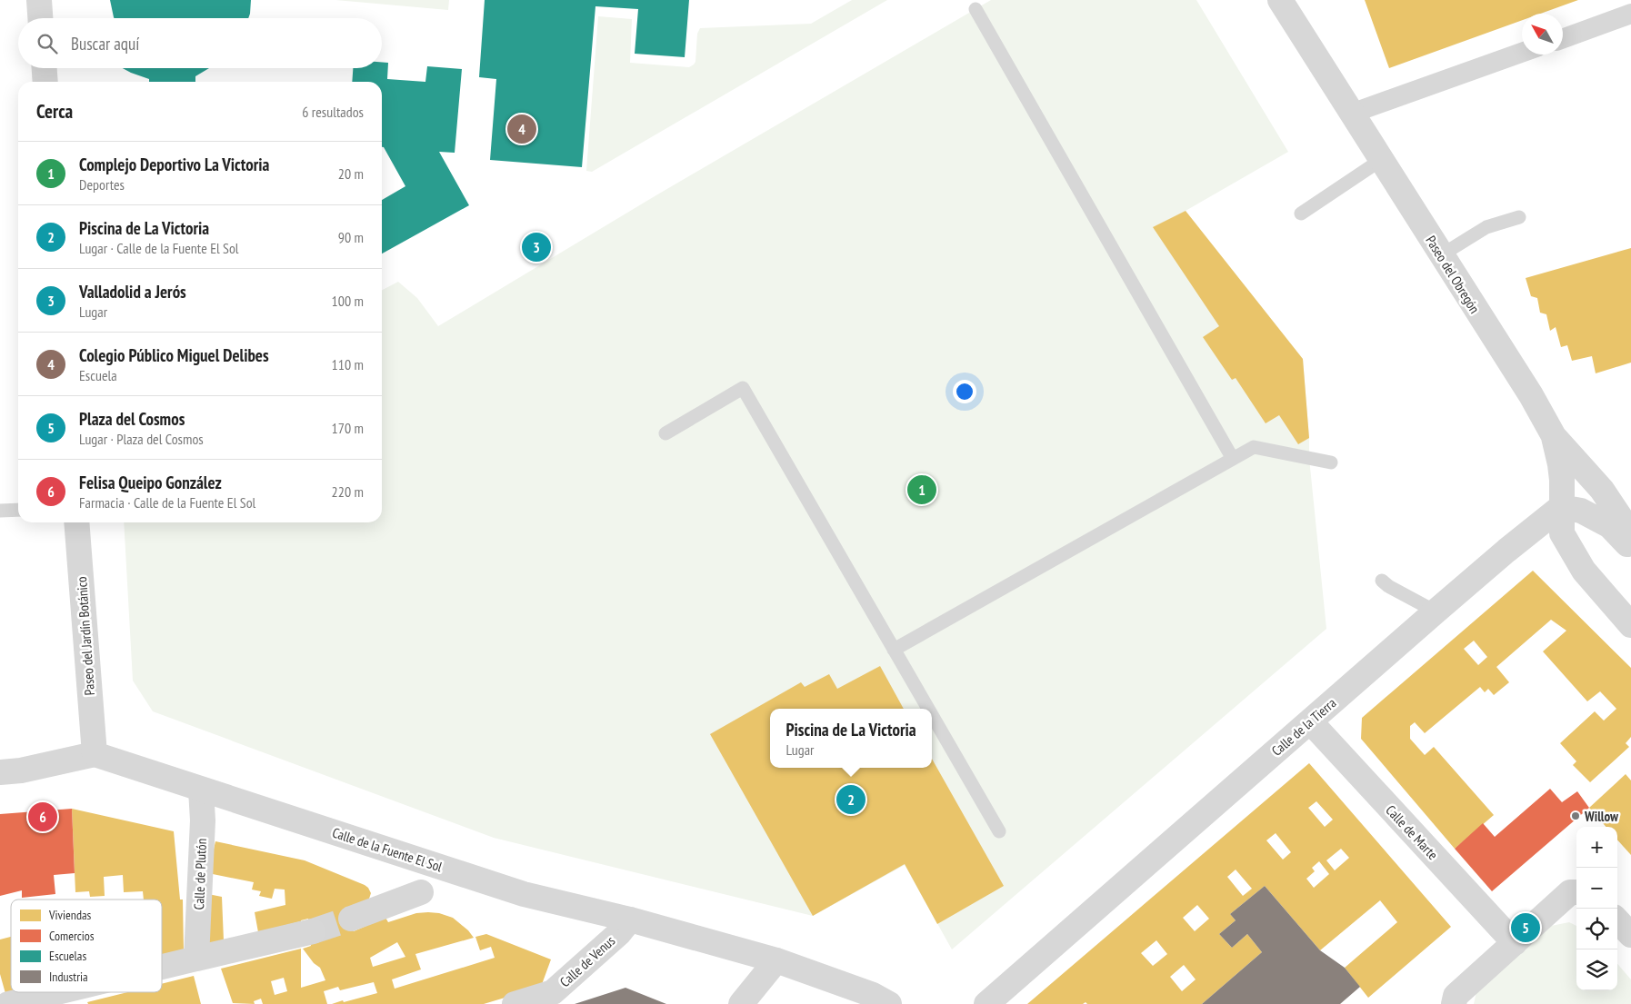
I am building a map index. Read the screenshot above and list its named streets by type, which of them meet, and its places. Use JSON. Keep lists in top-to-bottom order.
{
  "streets": {
    "street": [
      "Paseo del Obregón",
      "Paseo del Jardín Botánico",
      "Calle de la Tierra",
      "Calle de Marte",
      "Calle de la Fuente El Sol",
      "Calle de Plutón",
      "Calle de Venus"
    ]
  },
  "crossings": [
    ["Paseo del Jardín Botánico", "Calle de la Fuente El Sol"],
    ["Calle de la Tierra", "Calle de Marte"],
    ["Calle de la Fuente El Sol", "Calle de Plutón"],
    ["Calle de la Fuente El Sol", "Calle de Venus"]
  ],
  "places": ["Willow"],
  "legend": [
    "Viviendas",
    "Comercios",
    "Escuelas",
    "Industria"
  ],
  "north": "top left",
  "page": {
    "search": "Buscar aquí",
    "heading": ["Cerca", "6 resultados"],
    "pins": [
      "4",
      "3",
      "1",
      "2",
      "6",
      "5"
    ],
    "list": [
      {
        "mark": "1",
        "name": "Complejo Deportivo La Victoria",
        "note": "Deportes",
        "value": "20 m"
      },
      {
        "mark": "2",
        "name": "Piscina de La Victoria",
        "note": "Lugar · Calle de la Fuente El Sol",
        "value": "90 m"
      },
      {
        "mark": "3",
        "name": "Valladolid a Jerós",
        "note": "Lugar",
        "value": "100 m"
      },
      {
        "mark": "4",
        "name": "Colegio Público Miguel Delibes",
        "note": "Escuela",
        "value": "110 m"
      },
      {
        "mark": "5",
        "name": "Plaza del Cosmos",
        "note": "Lugar · Plaza del Cosmos",
        "value": "170 m"
      },
      {
        "mark": "6",
        "name": "Felisa Queipo González",
        "note": "Farmacia · Calle de la Fuente El Sol",
        "value": "220 m"
      }
    ],
    "popup": ["Piscina de La Victoria", "Lugar"],
    "map_buttons": ["+", "−"]
  }
}
